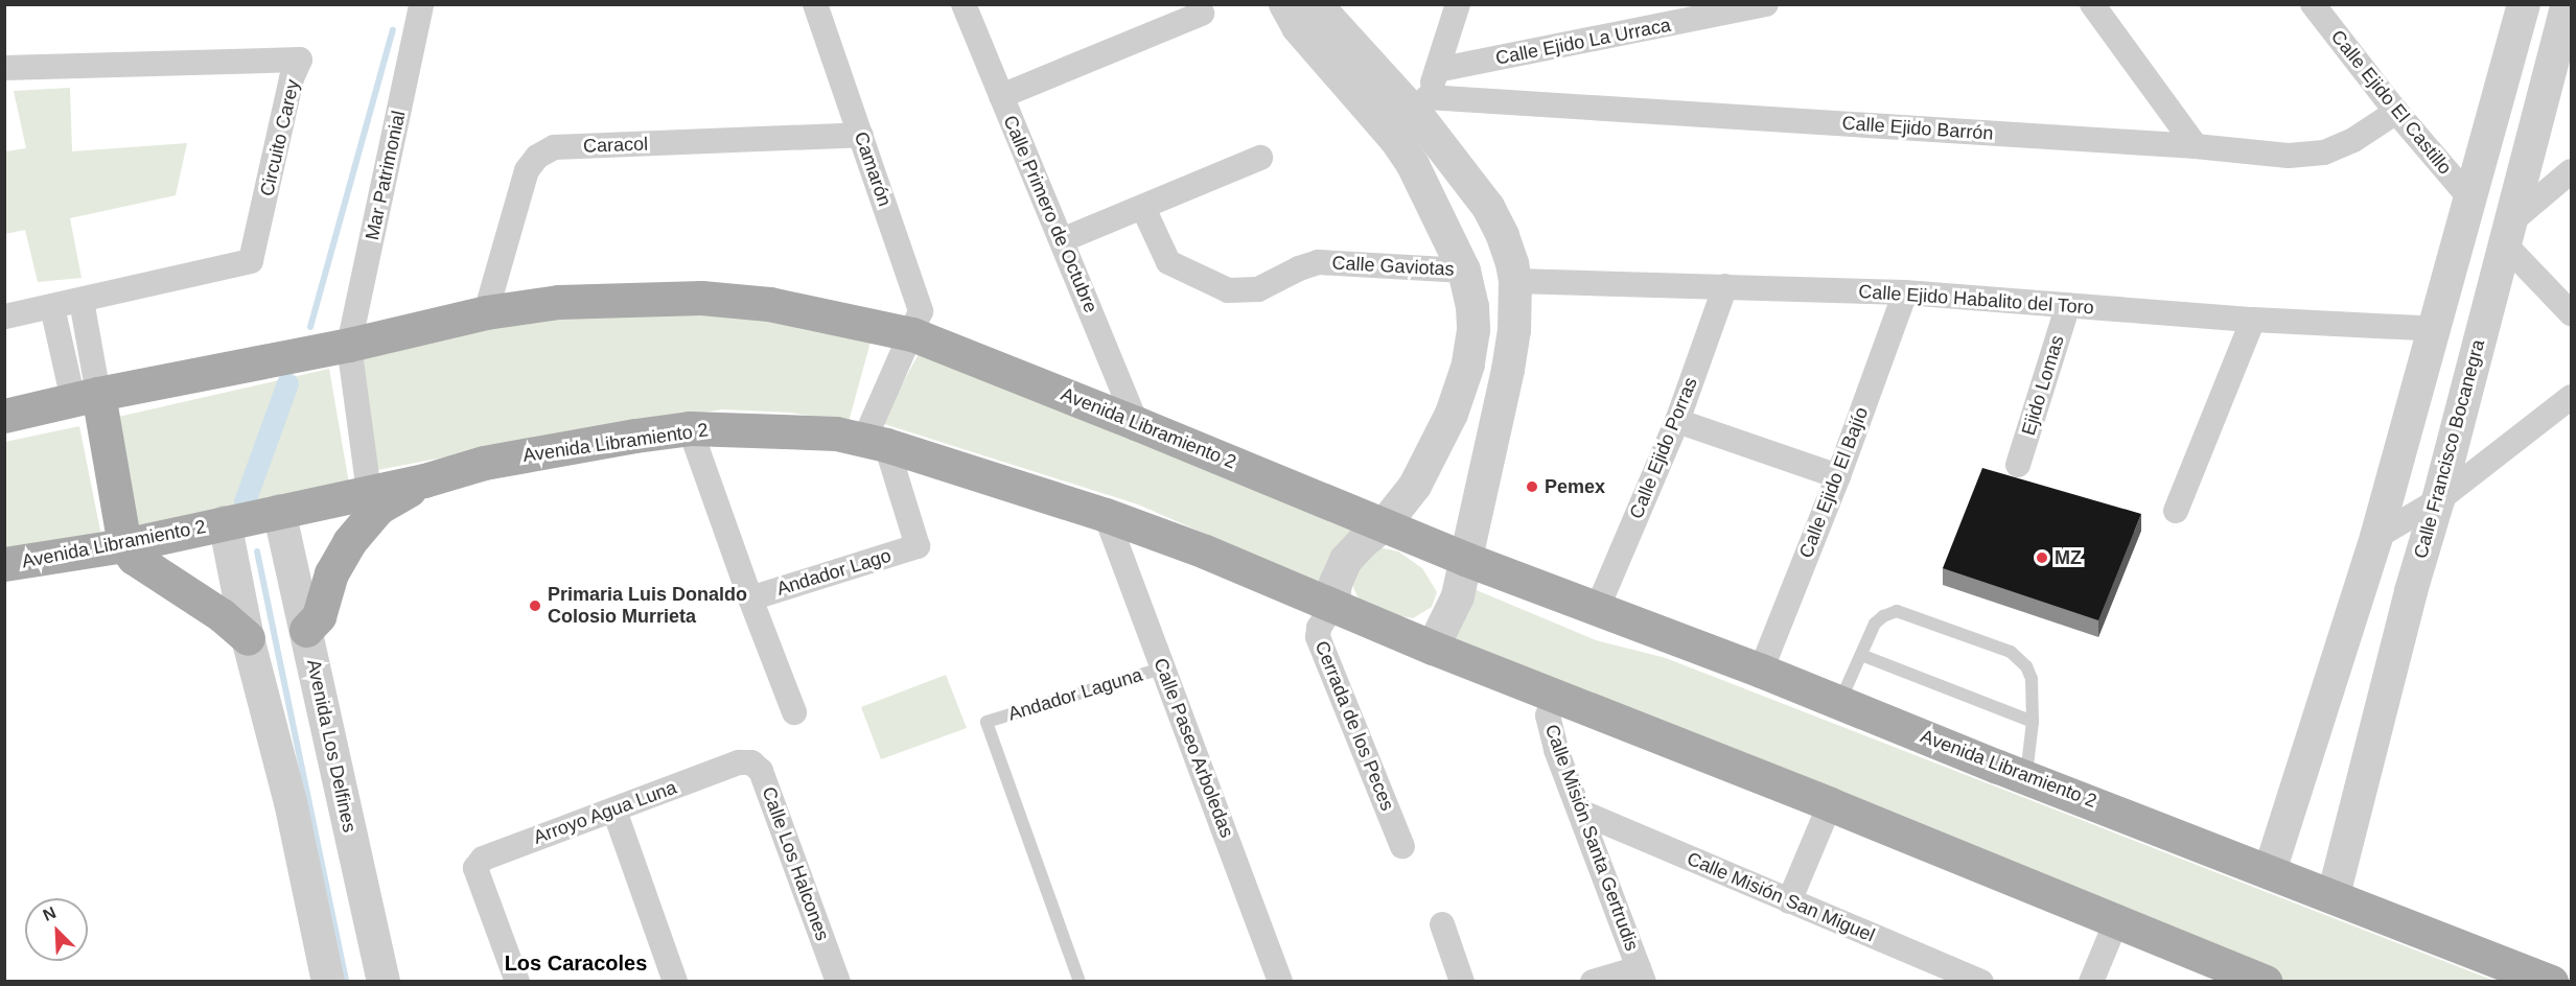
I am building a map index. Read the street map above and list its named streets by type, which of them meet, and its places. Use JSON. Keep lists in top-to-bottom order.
{
  "streets": {
    "main road": ["Avenida Libramiento 2"],
    "street": [
      "Calle Ejido La Urraca",
      "Calle Ejido El Castillo",
      "Calle Ejido Barrón",
      "Circuito Carey",
      "Caracol",
      "Camarón",
      "Mar Patrimonial",
      "Calle Primero de Octubre",
      "Calle Gaviotas",
      "Calle Ejido Habalito del Toro",
      "Ejido Lomas",
      "Calle Ejido Porras",
      "Calle Francisco Bocanegra",
      "Calle Ejido El Bajío",
      "Andador Lago",
      "Cerrada de los Peces",
      "Avenida Los Delfines",
      "Calle Paseo Arboledas",
      "Arroyo Agua Luna",
      "Calle Misión Santa Gertrudis",
      "Calle Los Halcones",
      "Calle Misión San Miguel"
    ],
    "lane": ["Andador Laguna"]
  },
  "crossings": [
    ["Calle Ejido El Castillo", "Calle Ejido Barrón"],
    ["Caracol", "Camarón"],
    ["Caracol", "Avenida Libramiento 2"],
    ["Camarón", "Avenida Libramiento 2"],
    ["Mar Patrimonial", "Avenida Libramiento 2"],
    ["Calle Primero de Octubre", "Avenida Libramiento 2"],
    ["Calle Ejido Habalito del Toro", "Ejido Lomas"],
    ["Calle Ejido Habalito del Toro", "Calle Ejido Porras"],
    ["Calle Ejido Habalito del Toro", "Calle Ejido El Bajío"],
    ["Avenida Libramiento 2", "Calle Ejido Porras"],
    ["Avenida Libramiento 2", "Calle Francisco Bocanegra"],
    ["Avenida Libramiento 2", "Calle Ejido El Bajío"],
    ["Avenida Libramiento 2", "Andador Lago"],
    ["Avenida Libramiento 2", "Cerrada de los Peces"],
    ["Avenida Libramiento 2", "Avenida Los Delfines"],
    ["Avenida Libramiento 2", "Calle Paseo Arboledas"],
    ["Avenida Libramiento 2", "Calle Misión Santa Gertrudis"],
    ["Andador Laguna", "Calle Paseo Arboledas"],
    ["Arroyo Agua Luna", "Calle Los Halcones"],
    ["Calle Misión Santa Gertrudis", "Calle Misión San Miguel"]
  ],
  "districts": ["Los Caracoles"],
  "places": ["Pemex", "MZ", "Primaria Luis Donaldo Colosio Murrieta"],
  "north": "top left"
}
